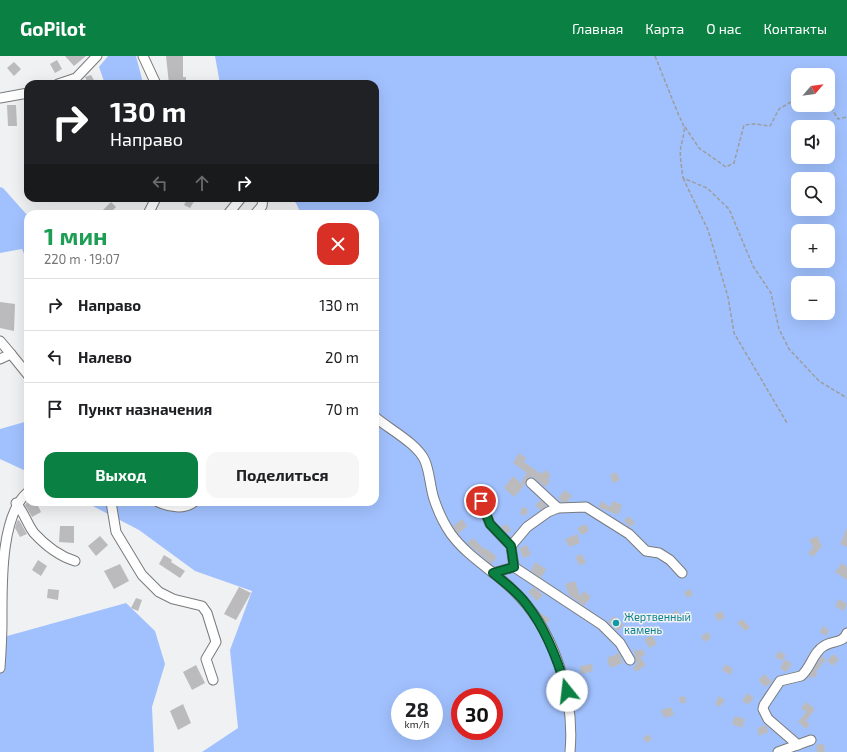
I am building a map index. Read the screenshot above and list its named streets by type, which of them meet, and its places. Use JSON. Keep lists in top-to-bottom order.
{
  "places": ["Жертвенный камень"],
  "north": "top right",
  "page": {
    "header": "GoPilot",
    "nav": [
      "Главная",
      "Карта",
      "О нас",
      "Контакты"
    ],
    "map_buttons": ["+", "−"],
    "turn": ["130 m", "Направо"],
    "heading": ["1 мин", "220 m · 19:07"],
    "list": [
      {
        "name": "Направо",
        "value": "130 m"
      },
      {
        "name": "Налево",
        "value": "20 m"
      },
      {
        "name": "Пункт назначения",
        "value": "70 m"
      }
    ],
    "buttons": ["Выход", "Поделиться"],
    "speed": "28 km/h",
    "limit": "30"
  }
}
